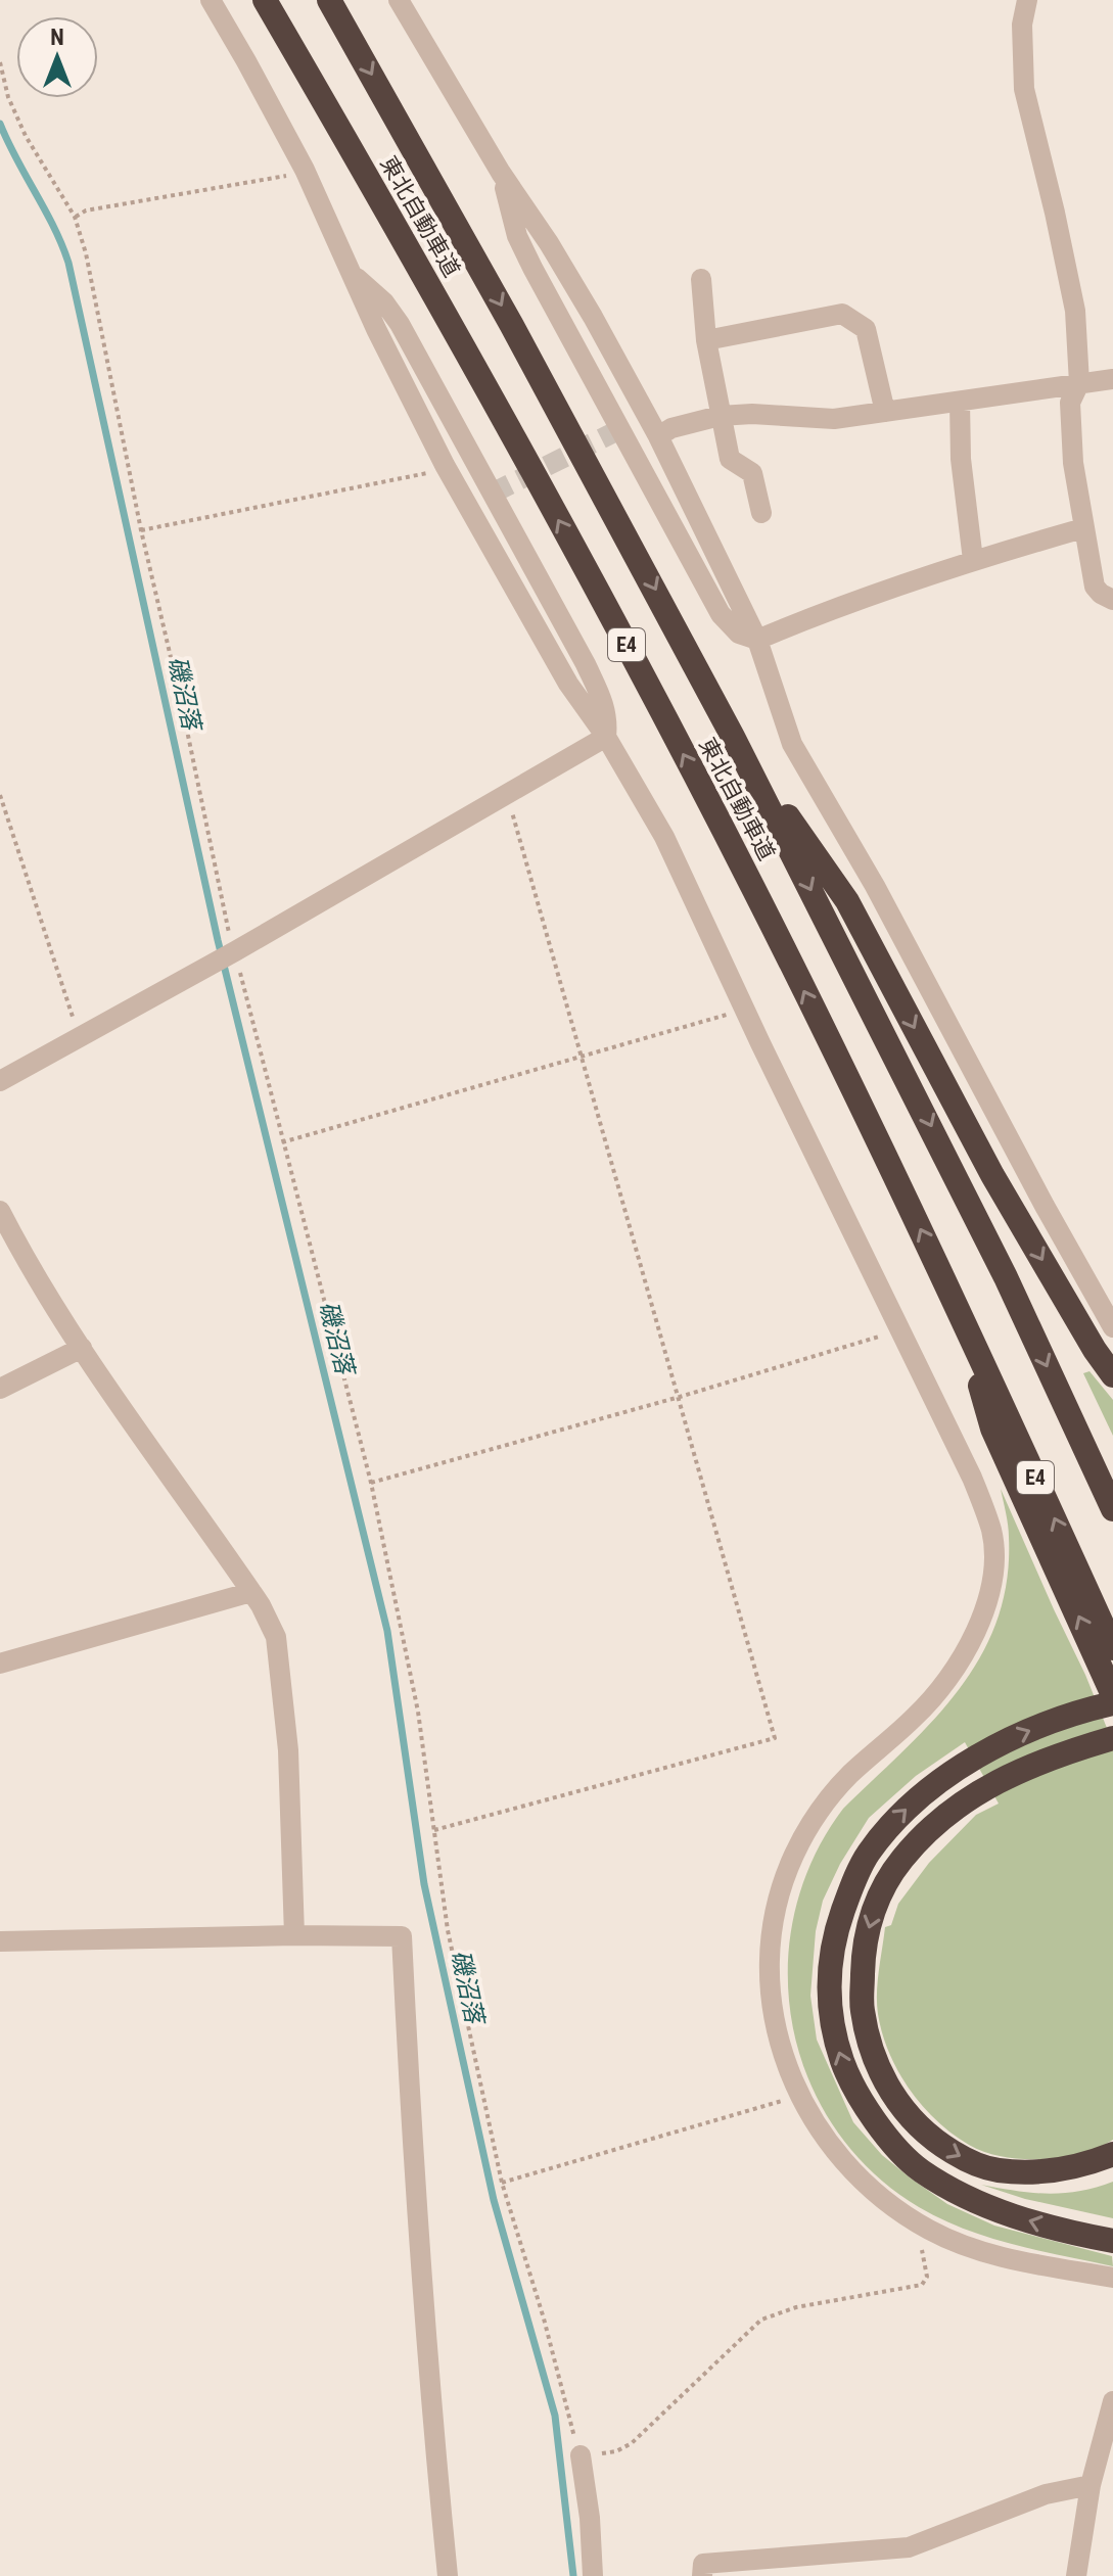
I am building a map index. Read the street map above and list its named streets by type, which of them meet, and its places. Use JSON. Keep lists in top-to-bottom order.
{
  "streets": {
    "highway": ["東北自動車道", "E4"]
  },
  "water": ["磯沼落"],
  "north": "top"
}
